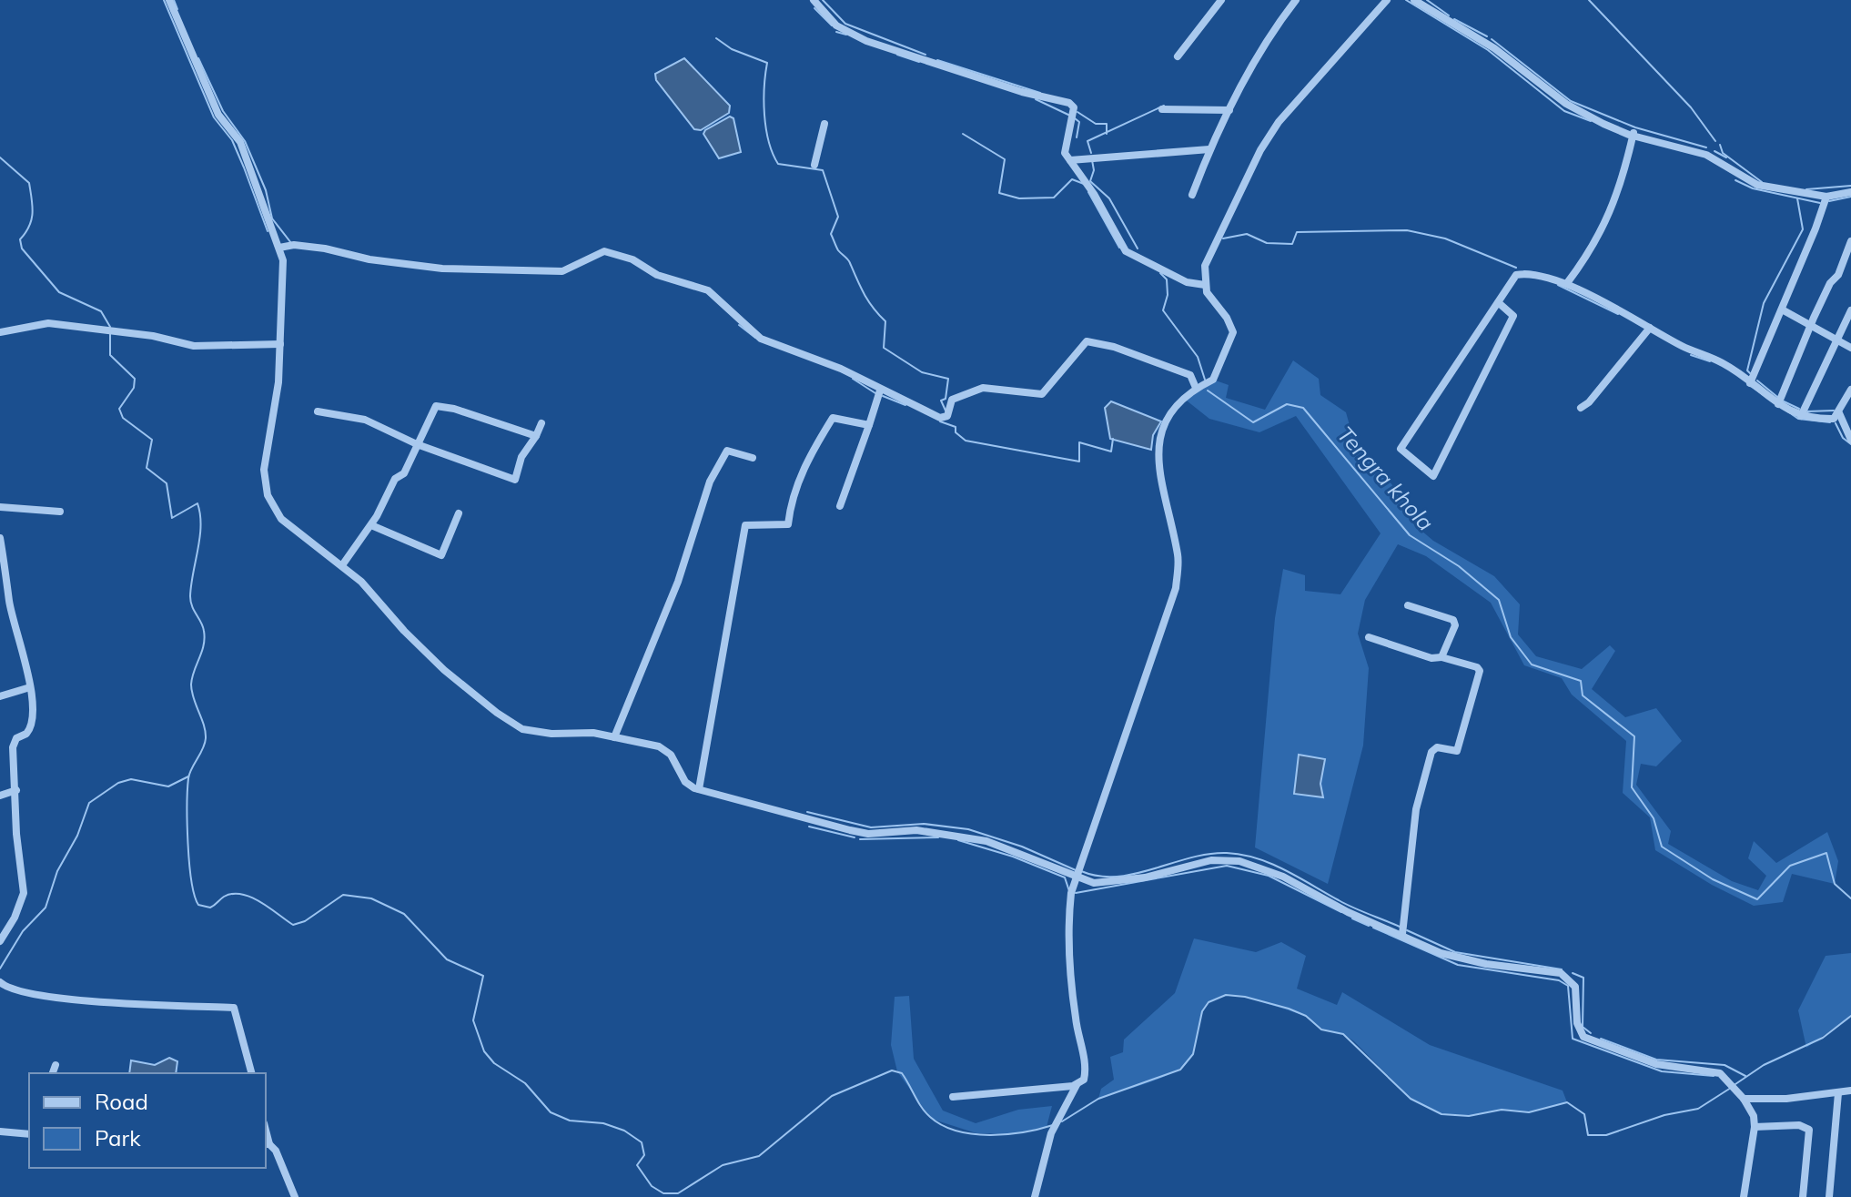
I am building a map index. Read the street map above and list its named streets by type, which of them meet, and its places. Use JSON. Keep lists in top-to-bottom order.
{
  "water": ["Tengra khola"],
  "legend": ["Road", "Park"]
}
